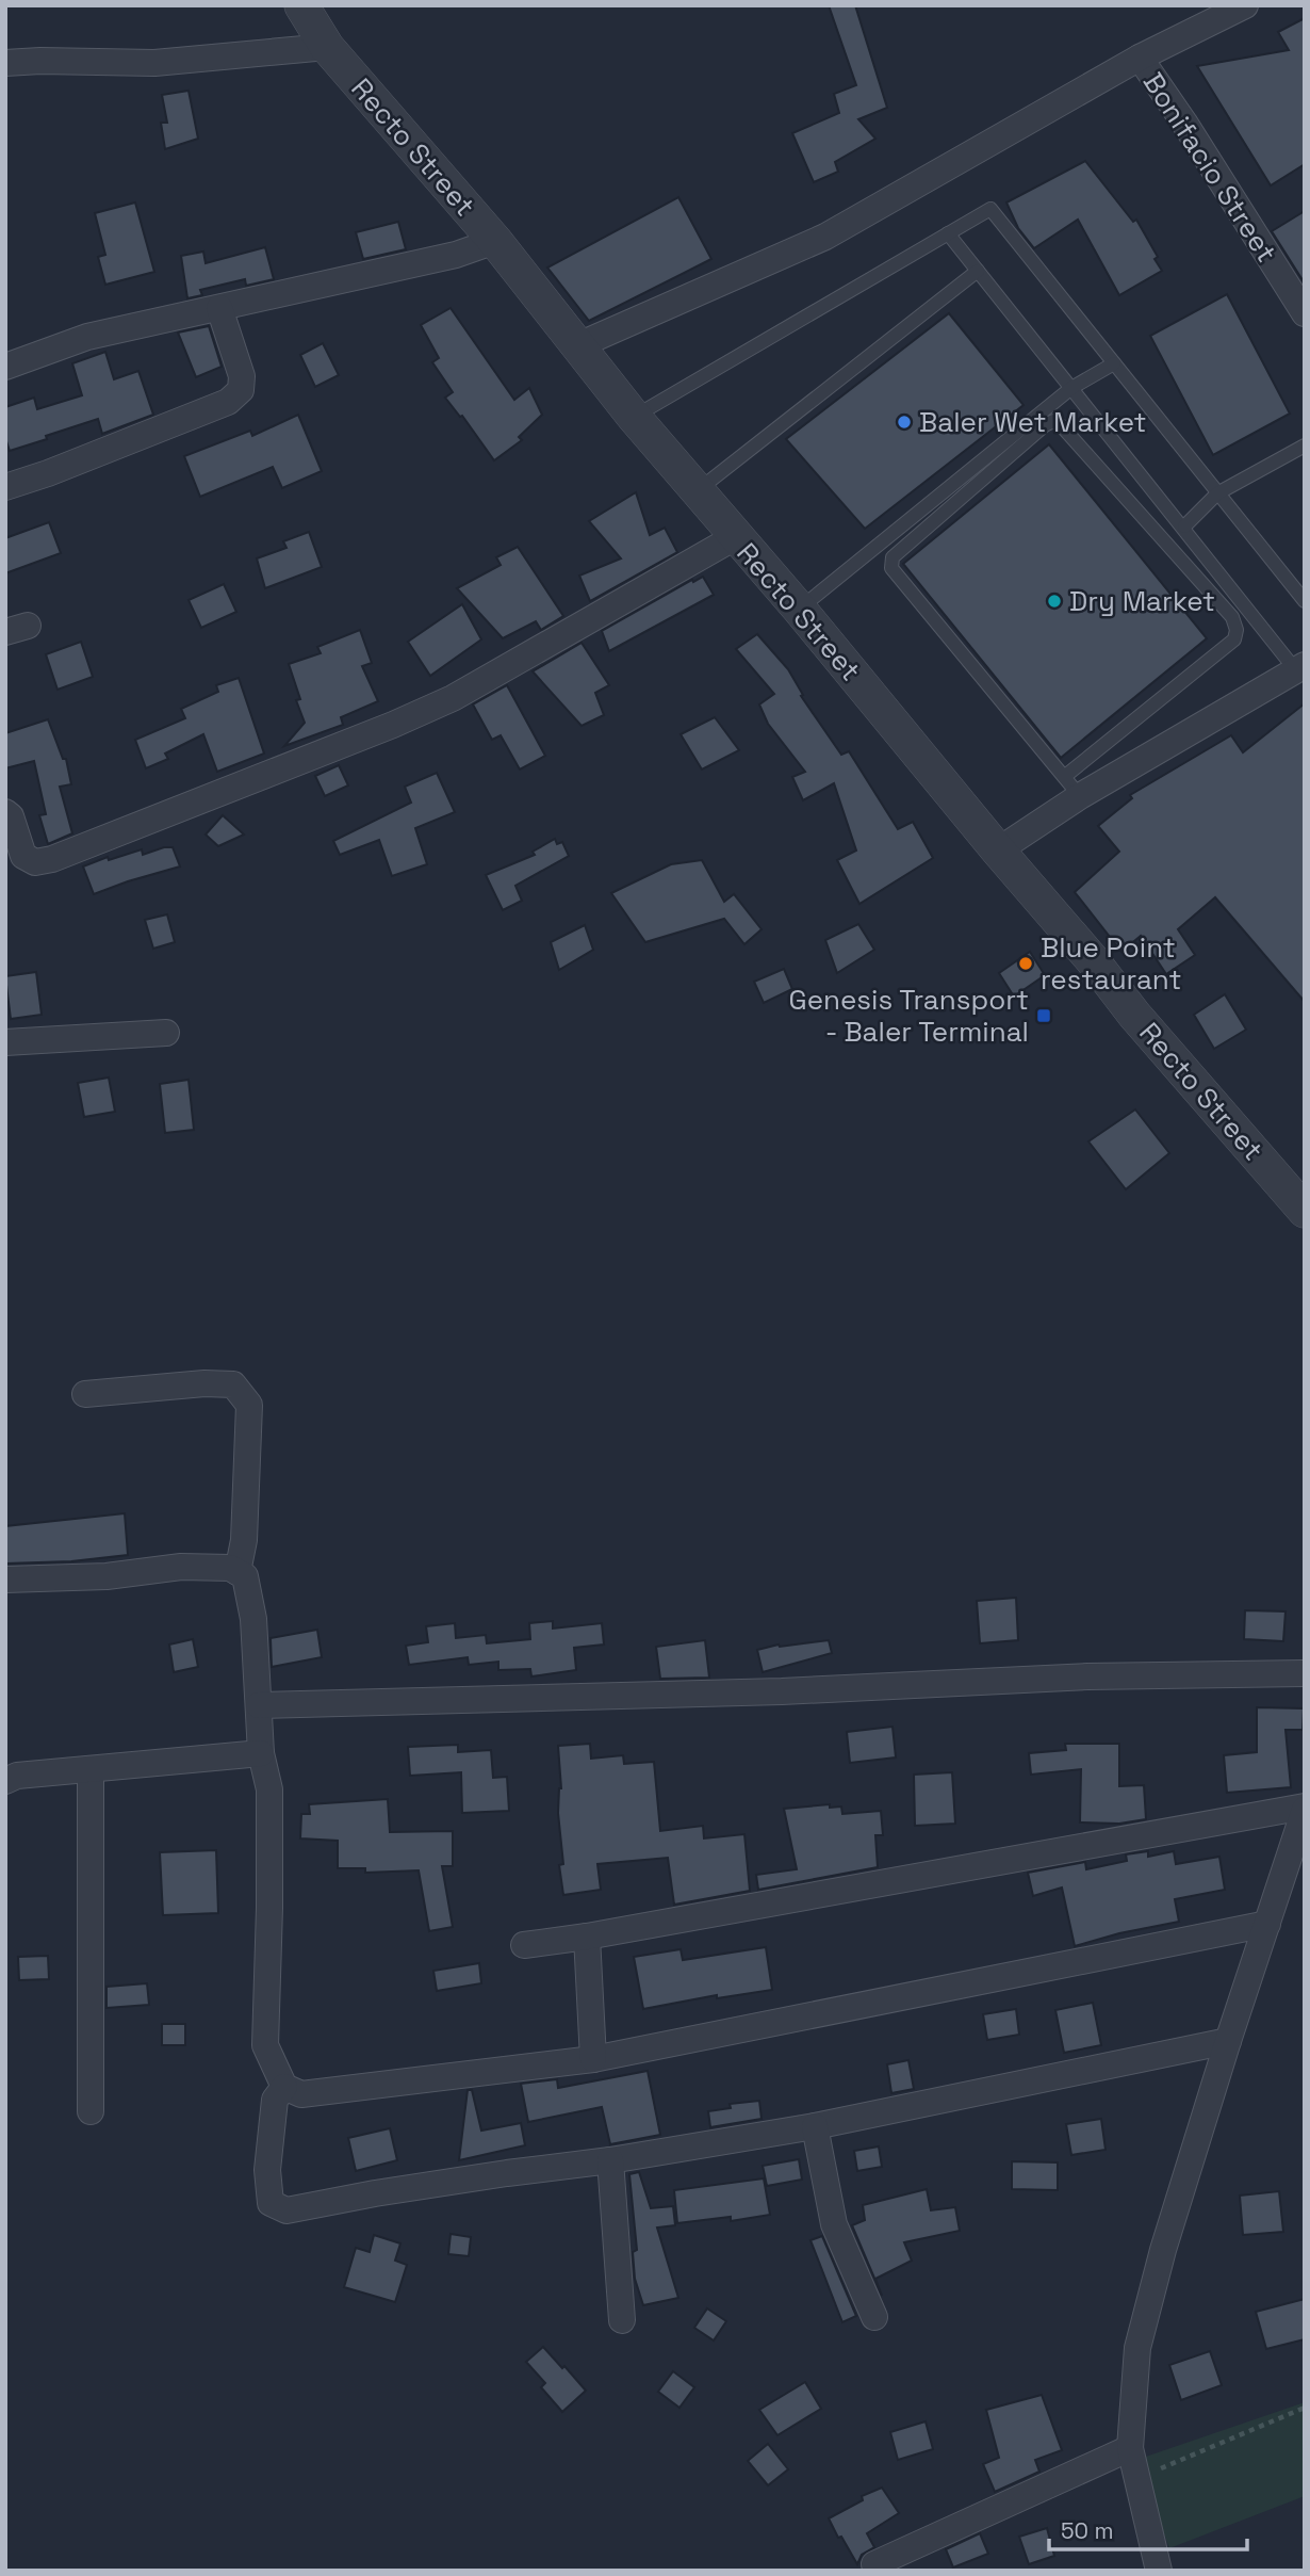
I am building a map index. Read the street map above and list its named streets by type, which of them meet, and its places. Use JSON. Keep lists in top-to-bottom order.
{
  "streets": {
    "street": ["Recto Street", "Bonifacio Street"]
  },
  "places": {
    "other": ["Baler Wet Market", "Dry Market", "Blue Point restaurant"],
    "transit": ["Genesis Transport - Baler Terminal"]
  },
  "scale_bar": "50 m"
}
